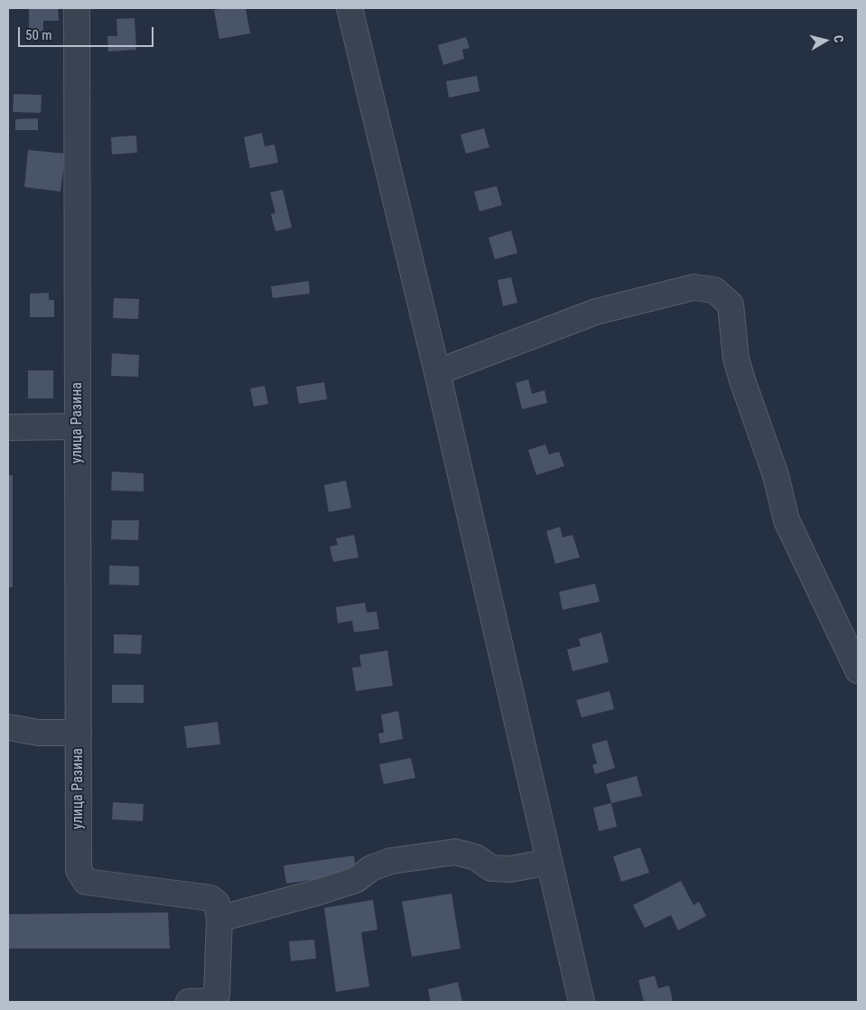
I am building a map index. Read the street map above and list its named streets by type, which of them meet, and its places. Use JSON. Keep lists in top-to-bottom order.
{
  "streets": {
    "street": ["улица Разина"]
  },
  "scale_bar": "50 m",
  "north": "right"
}
